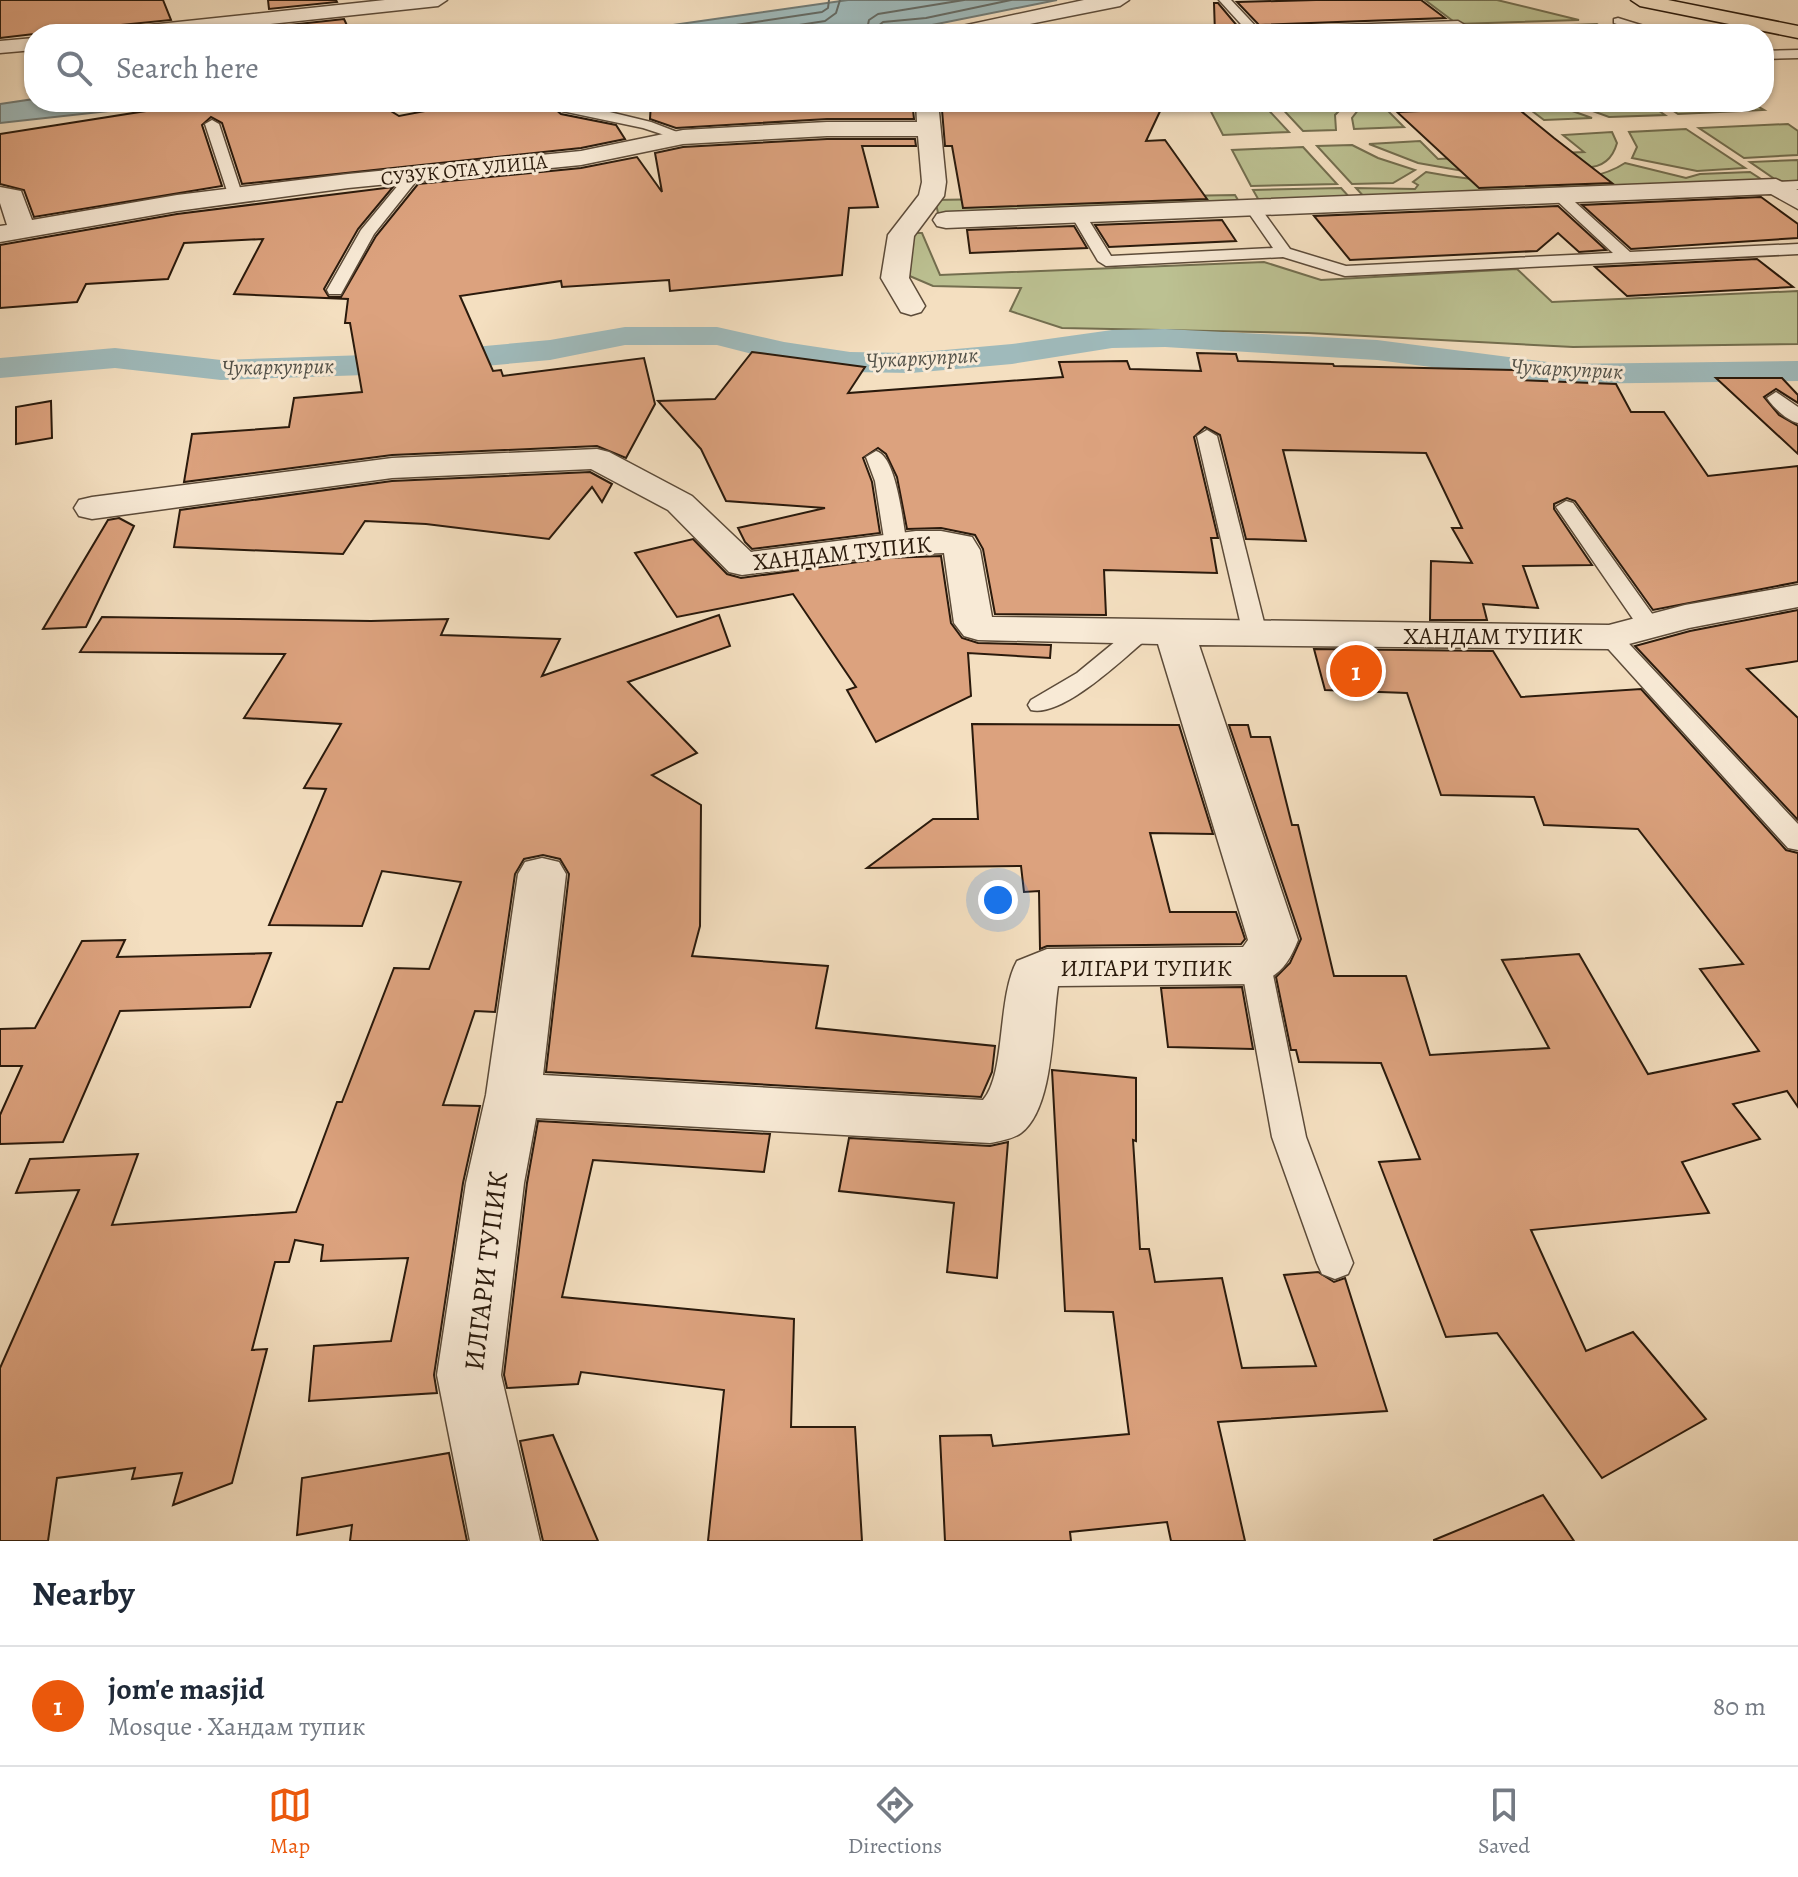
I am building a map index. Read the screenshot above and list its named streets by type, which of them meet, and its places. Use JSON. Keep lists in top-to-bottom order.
{
  "streets": {
    "street": ["СУЗУК ОТА УЛИЦА", "ХАНДАМ ТУПИК", "ИЛГАРИ ТУПИК"]
  },
  "crossings": [
    ["ХАНДАМ ТУПИК", "ИЛГАРИ ТУПИК"]
  ],
  "water": ["Чукаркуприк"],
  "page": {
    "search": "Search here",
    "pins": "1",
    "heading": "Nearby",
    "list": [
      {
        "mark": "1",
        "name": "jom'e masjid",
        "note": "Mosque · Хандам тупик",
        "value": "80 m"
      }
    ],
    "nav": ["Map", "Directions", "Saved"]
  }
}
